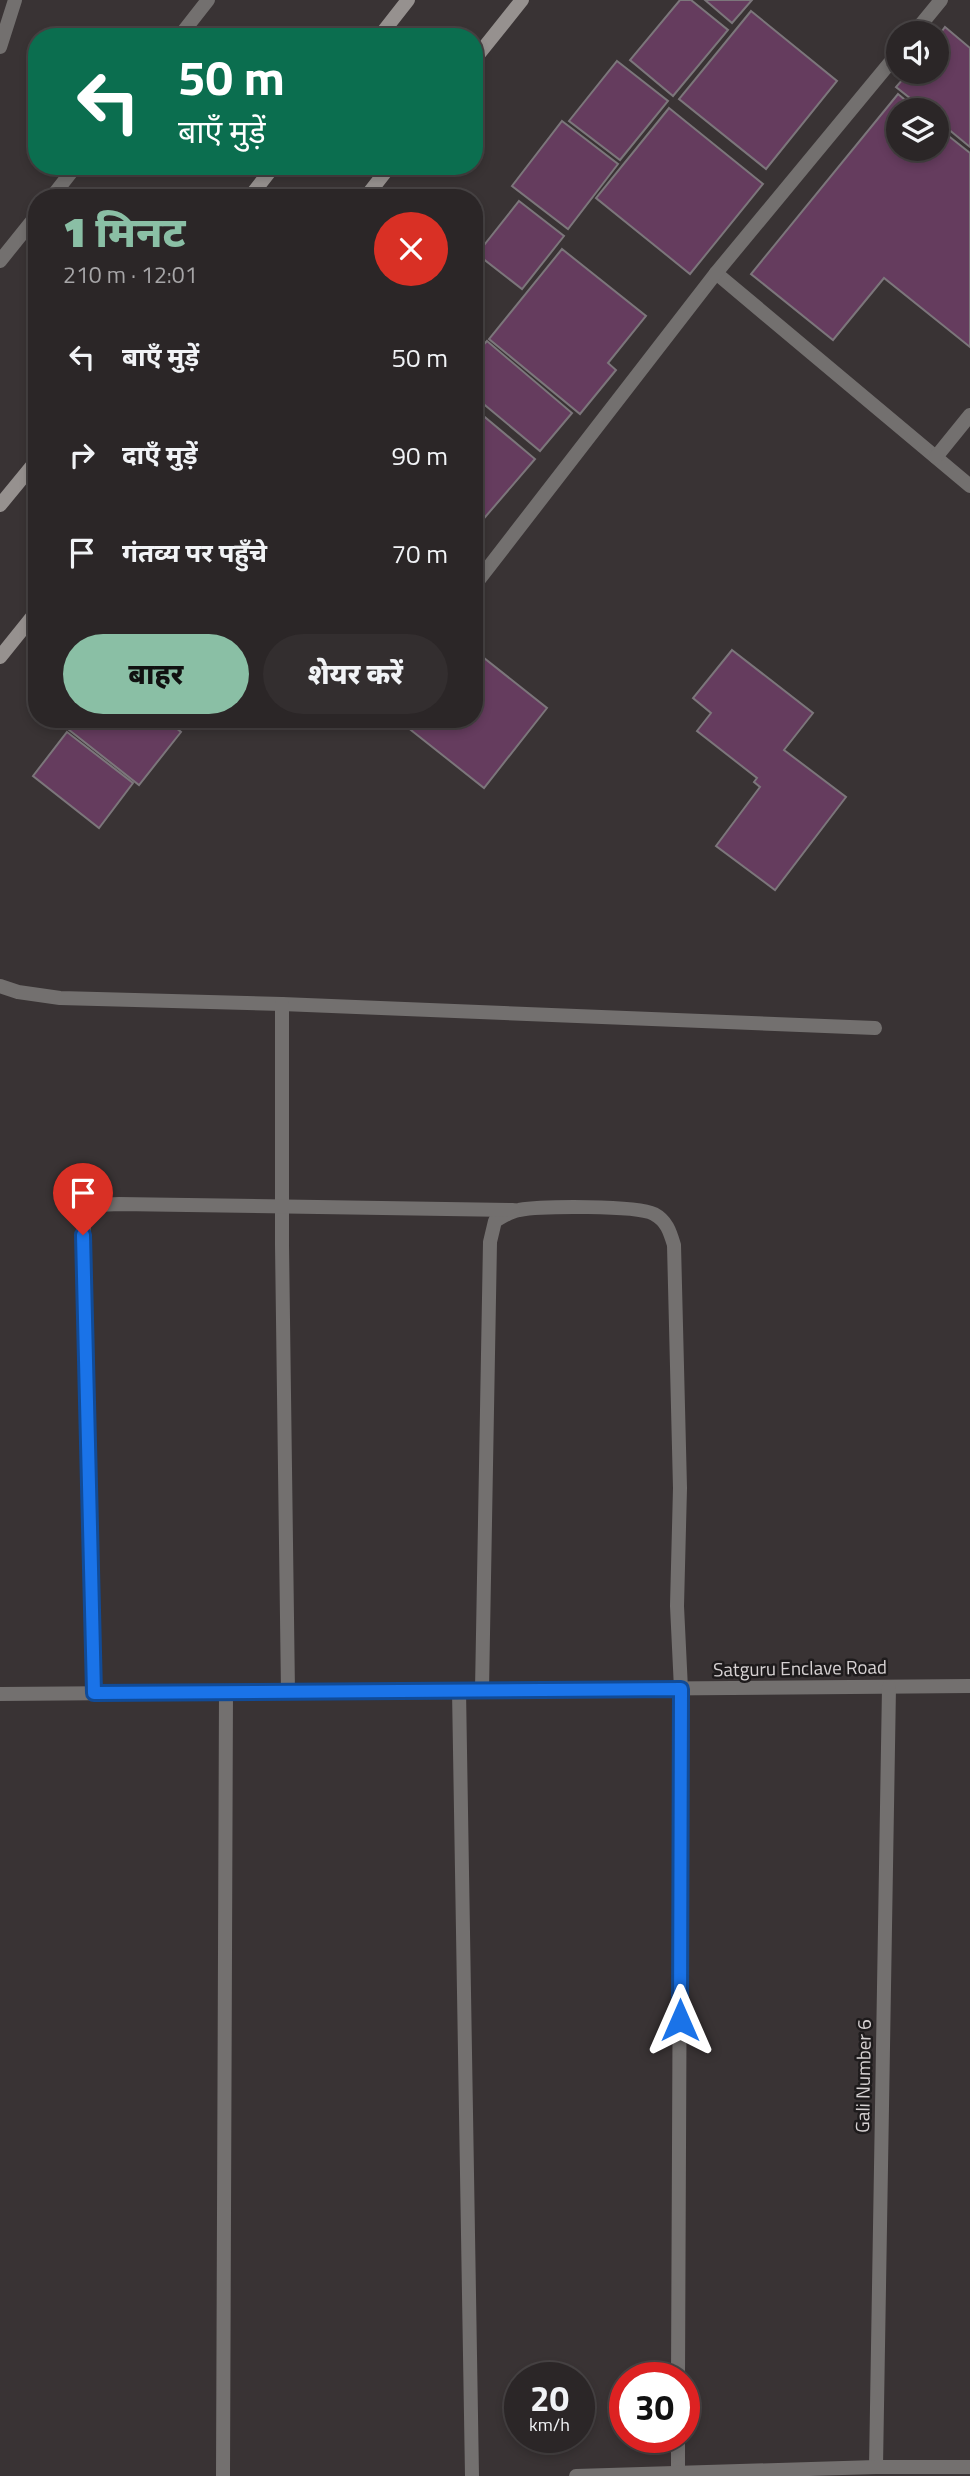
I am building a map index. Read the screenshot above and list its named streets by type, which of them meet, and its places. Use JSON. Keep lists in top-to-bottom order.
{
  "streets": {
    "street": ["Satguru Enclave Road", "Gali Number 6"]
  },
  "crossings": [
    ["Satguru Enclave Road", "Gali Number 6"]
  ],
  "page": {
    "turn": ["50 m", "बाएँ मुड़ें"],
    "heading": ["1 मिनट", "210 m · 12:01"],
    "list": [
      {
        "name": "बाएँ मुड़ें",
        "value": "50 m"
      },
      {
        "name": "दाएँ मुड़ें",
        "value": "90 m"
      },
      {
        "name": "गंतव्य पर पहुँचे",
        "value": "70 m"
      }
    ],
    "buttons": ["बाहर", "शेयर करें"],
    "speed": "20 km/h",
    "limit": "30"
  }
}
